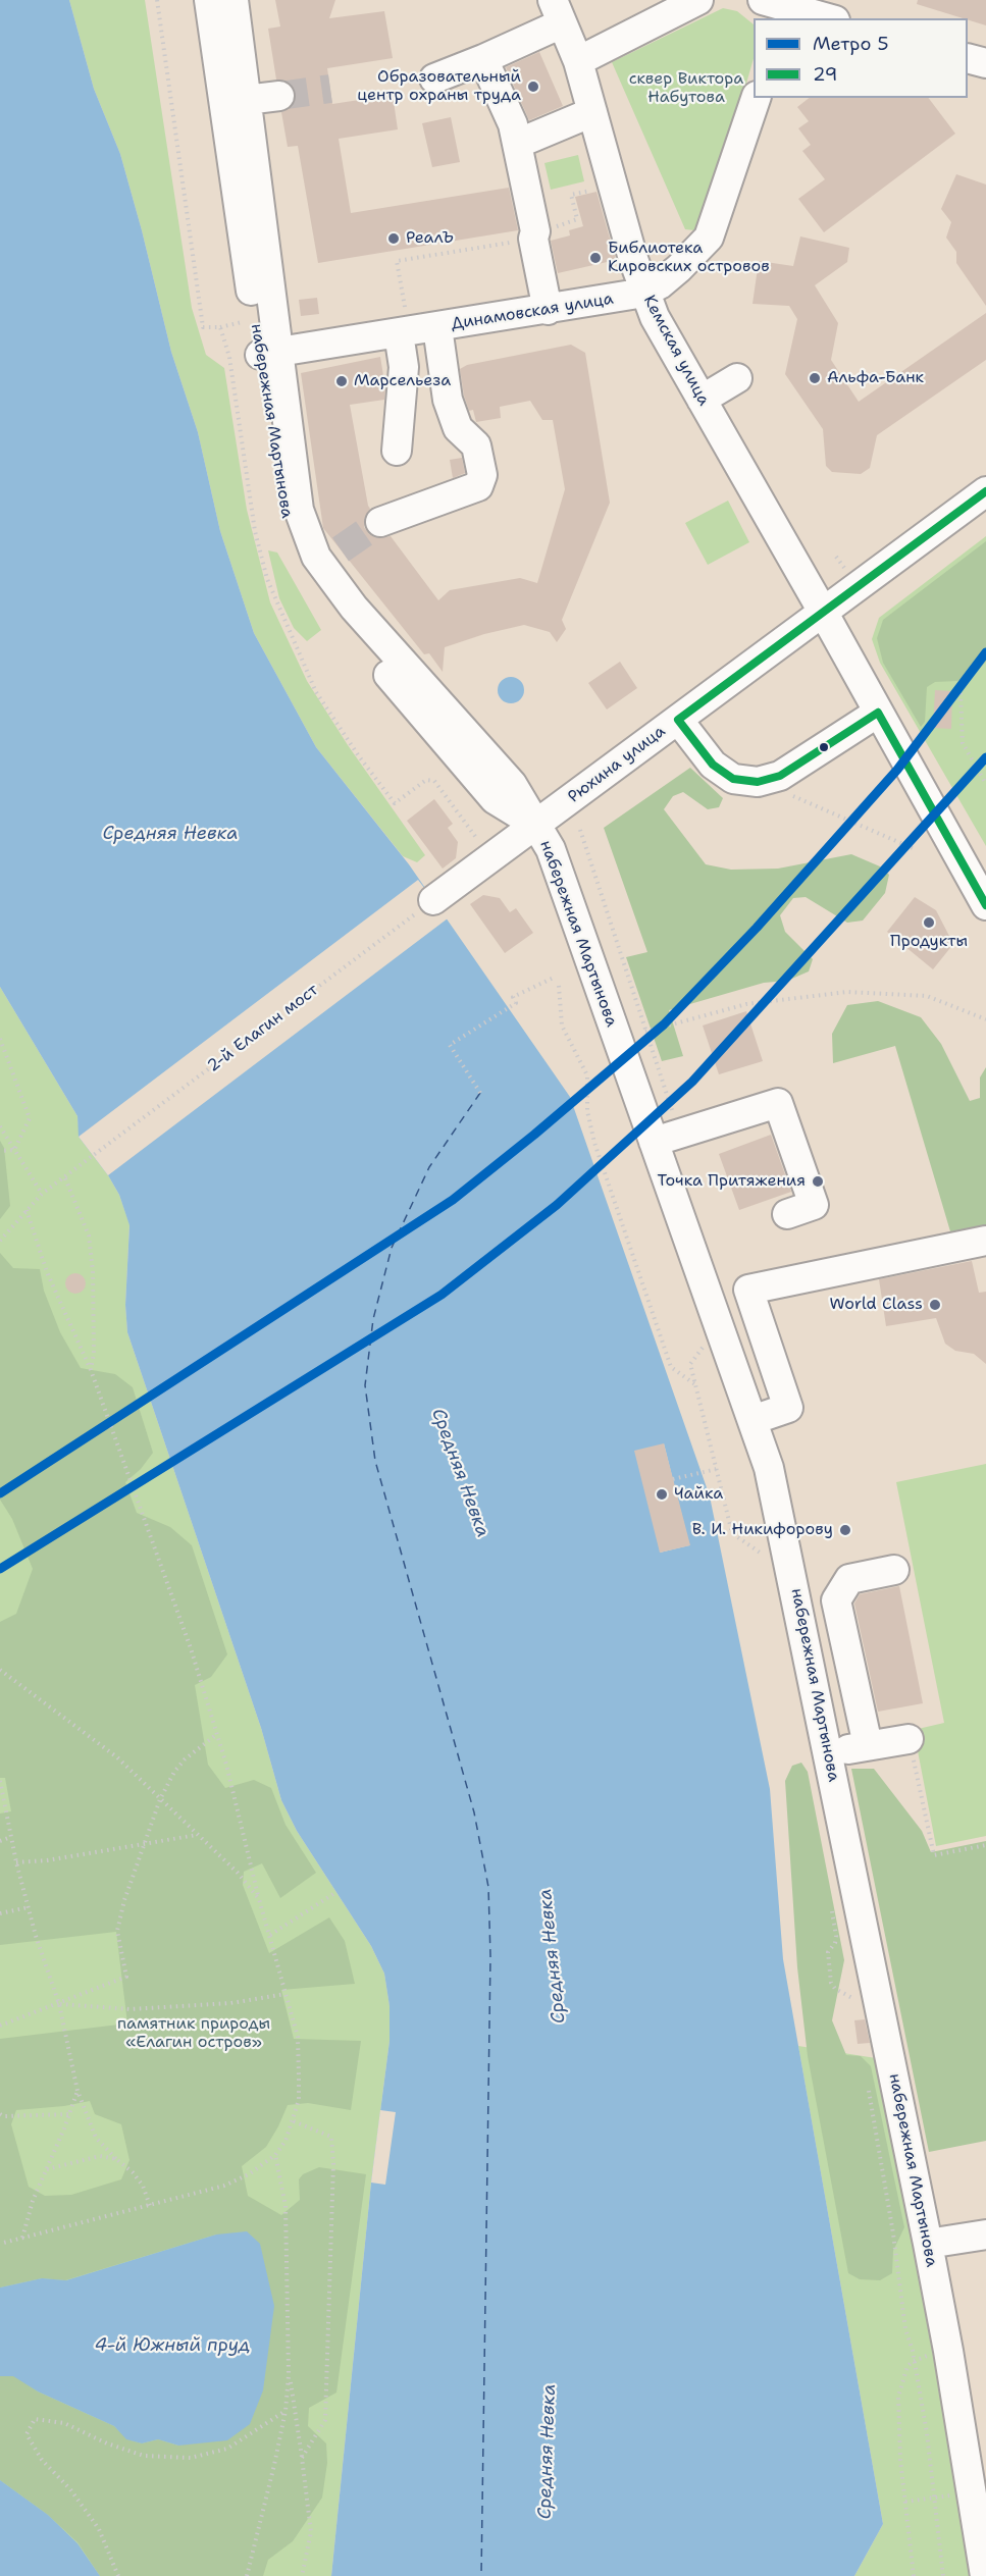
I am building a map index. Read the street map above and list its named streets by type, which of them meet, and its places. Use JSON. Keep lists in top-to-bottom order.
{
  "streets": {
    "street": [
      "Динамовская улица",
      "Кемская улица",
      "набережная Мартынова",
      "Рюхина улица"
    ],
    "path": ["2-й Елагин мост"]
  },
  "crossings": [
    ["Динамовская улица", "Кемская улица"],
    ["Динамовская улица", "набережная Мартынова"],
    ["Кемская улица", "Рюхина улица"],
    ["набережная Мартынова", "Рюхина улица"],
    ["Рюхина улица", "2-й Елагин мост"]
  ],
  "water": ["Средняя Невка", "4-й Южный пруд"],
  "parks": ["сквер Виктора Набутова", "памятник природы «Елагин остров»"],
  "places": [
    "Образовательный центр охраны труда",
    "РеалЪ",
    "Библиотека Кировских островов",
    "Альфа-Банк",
    "Марсельеза",
    "Продукты",
    "Точка Притяжения",
    "World Class",
    "Чайка",
    "В. И. Никифорову"
  ],
  "lines": ["transit line 29", "metro line 5"],
  "legend": ["Метро 5", "29"]
}
